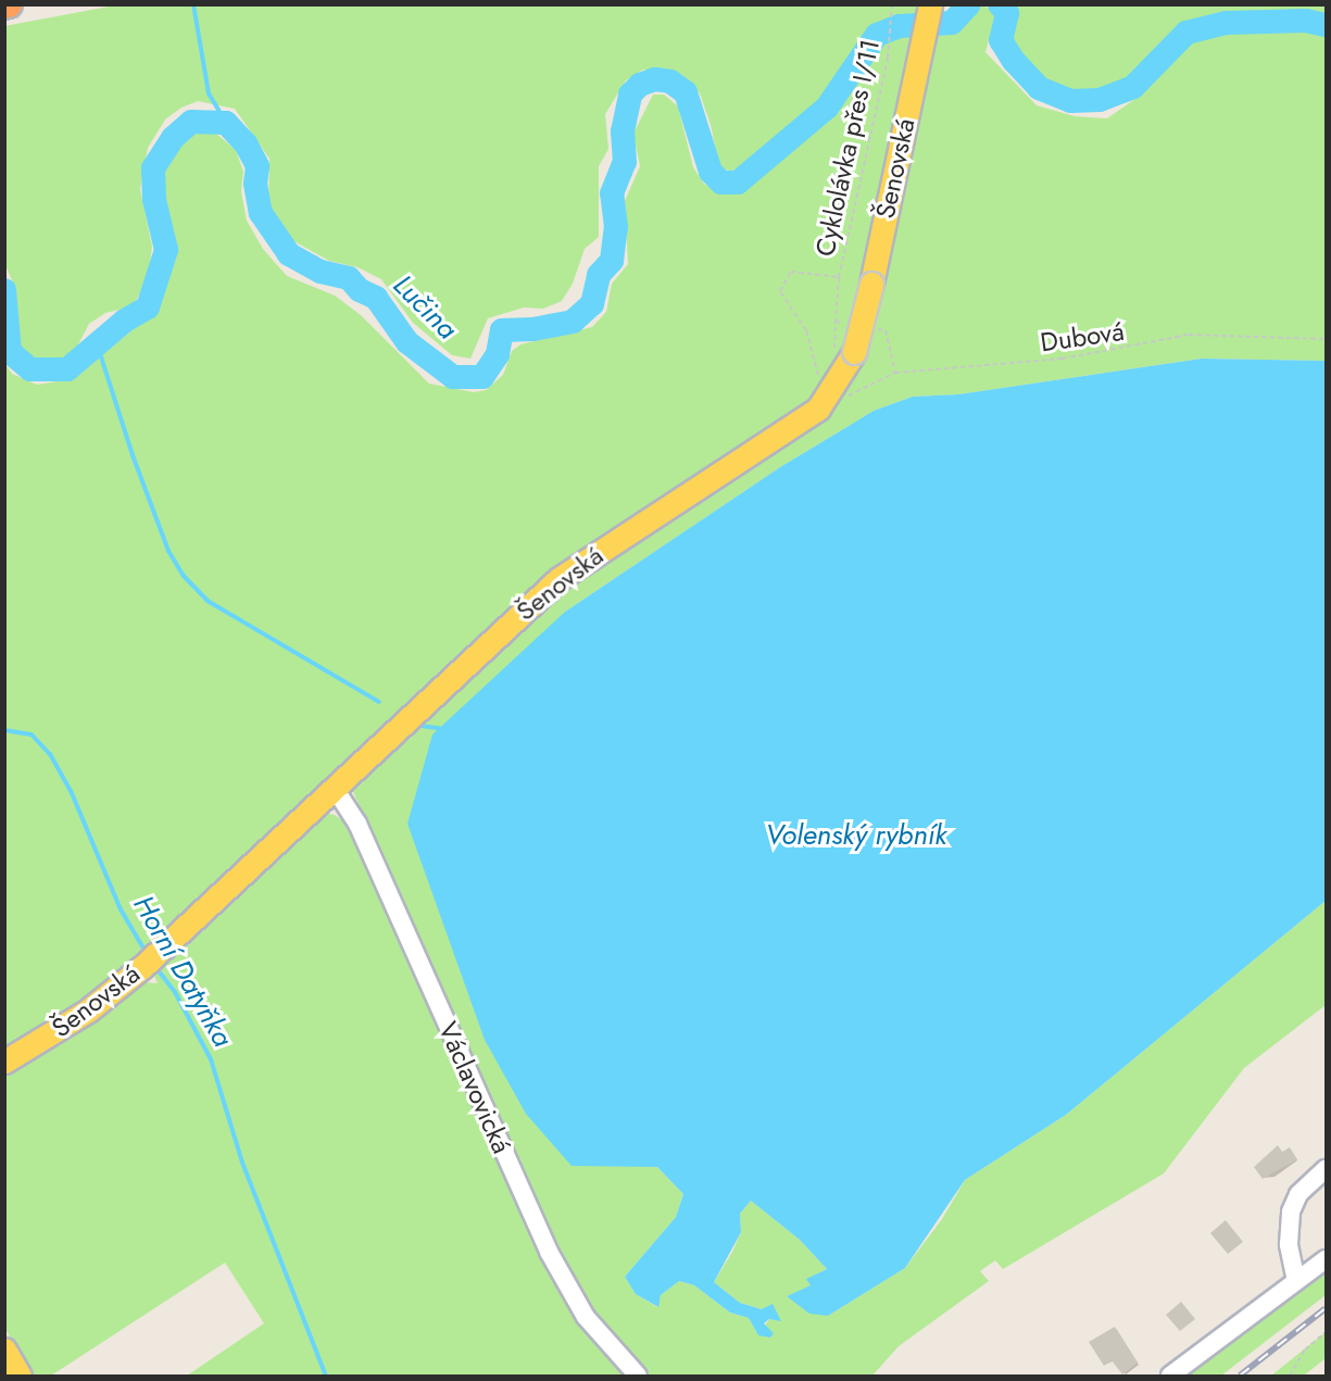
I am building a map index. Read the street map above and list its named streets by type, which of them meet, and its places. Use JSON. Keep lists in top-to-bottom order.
{
  "streets": {
    "main road": ["Šenovská"],
    "street": ["Václavovická"],
    "path": ["Cyklolávka přes I/11", "Dubová"]
  },
  "crossings": [
    ["Šenovská", "Václavovická"]
  ],
  "water": ["Lučina", "Volenský rybník", "Horní Datyňka"]
}
